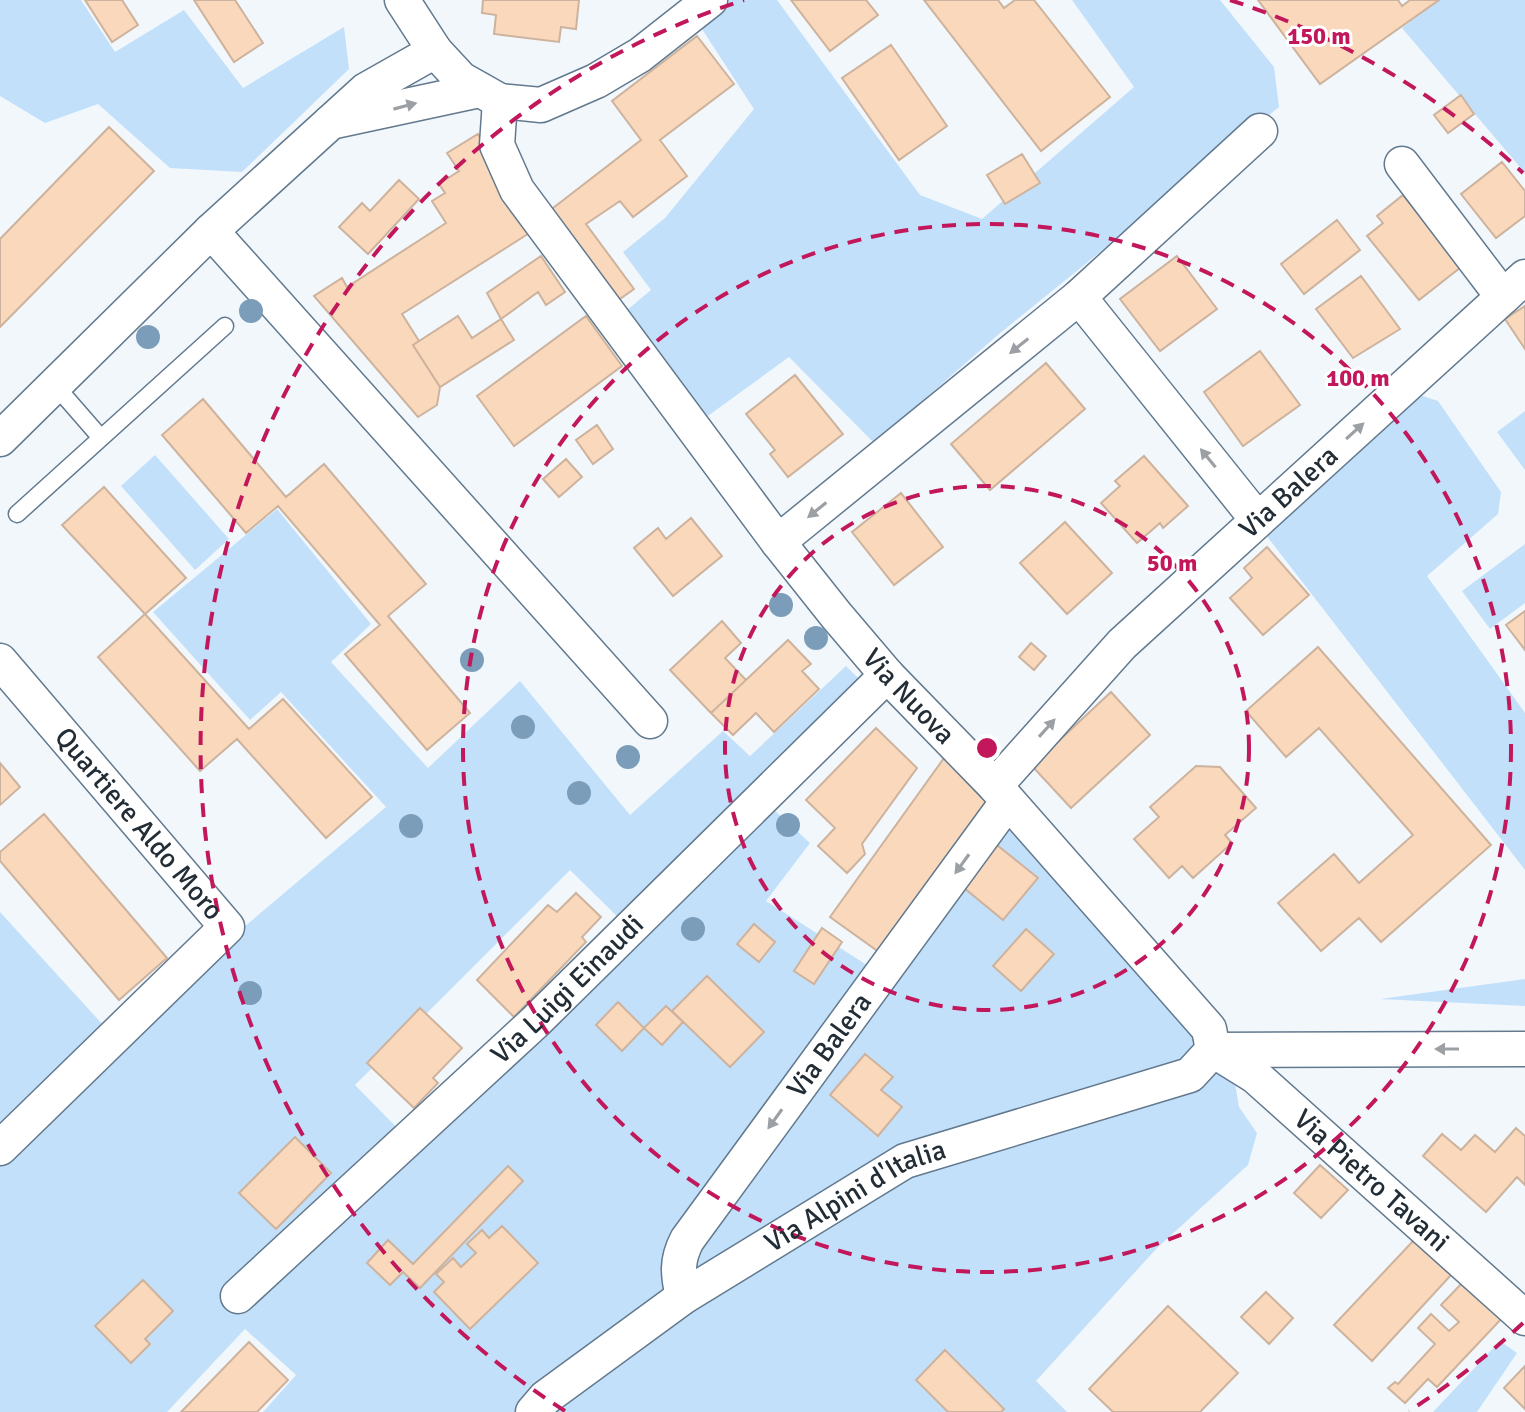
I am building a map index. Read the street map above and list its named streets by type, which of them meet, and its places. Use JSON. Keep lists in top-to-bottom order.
{
  "streets": {
    "street": [
      "Via Balera",
      "Via Nuova",
      "Quartiere Aldo Moro",
      "Via Luigi Einaudi",
      "Via Pietro Tavani",
      "Via Alpini d'Italia"
    ]
  },
  "crossings": [
    ["Via Balera", "Via Nuova"],
    ["Via Balera", "Via Alpini d'Italia"],
    ["Via Nuova", "Via Luigi Einaudi"],
    ["Via Nuova", "Via Pietro Tavani"],
    ["Via Nuova", "Via Alpini d'Italia"],
    ["Via Pietro Tavani", "Via Alpini d'Italia"]
  ],
  "rings": ["150 m", "100 m", "50 m"]
}
